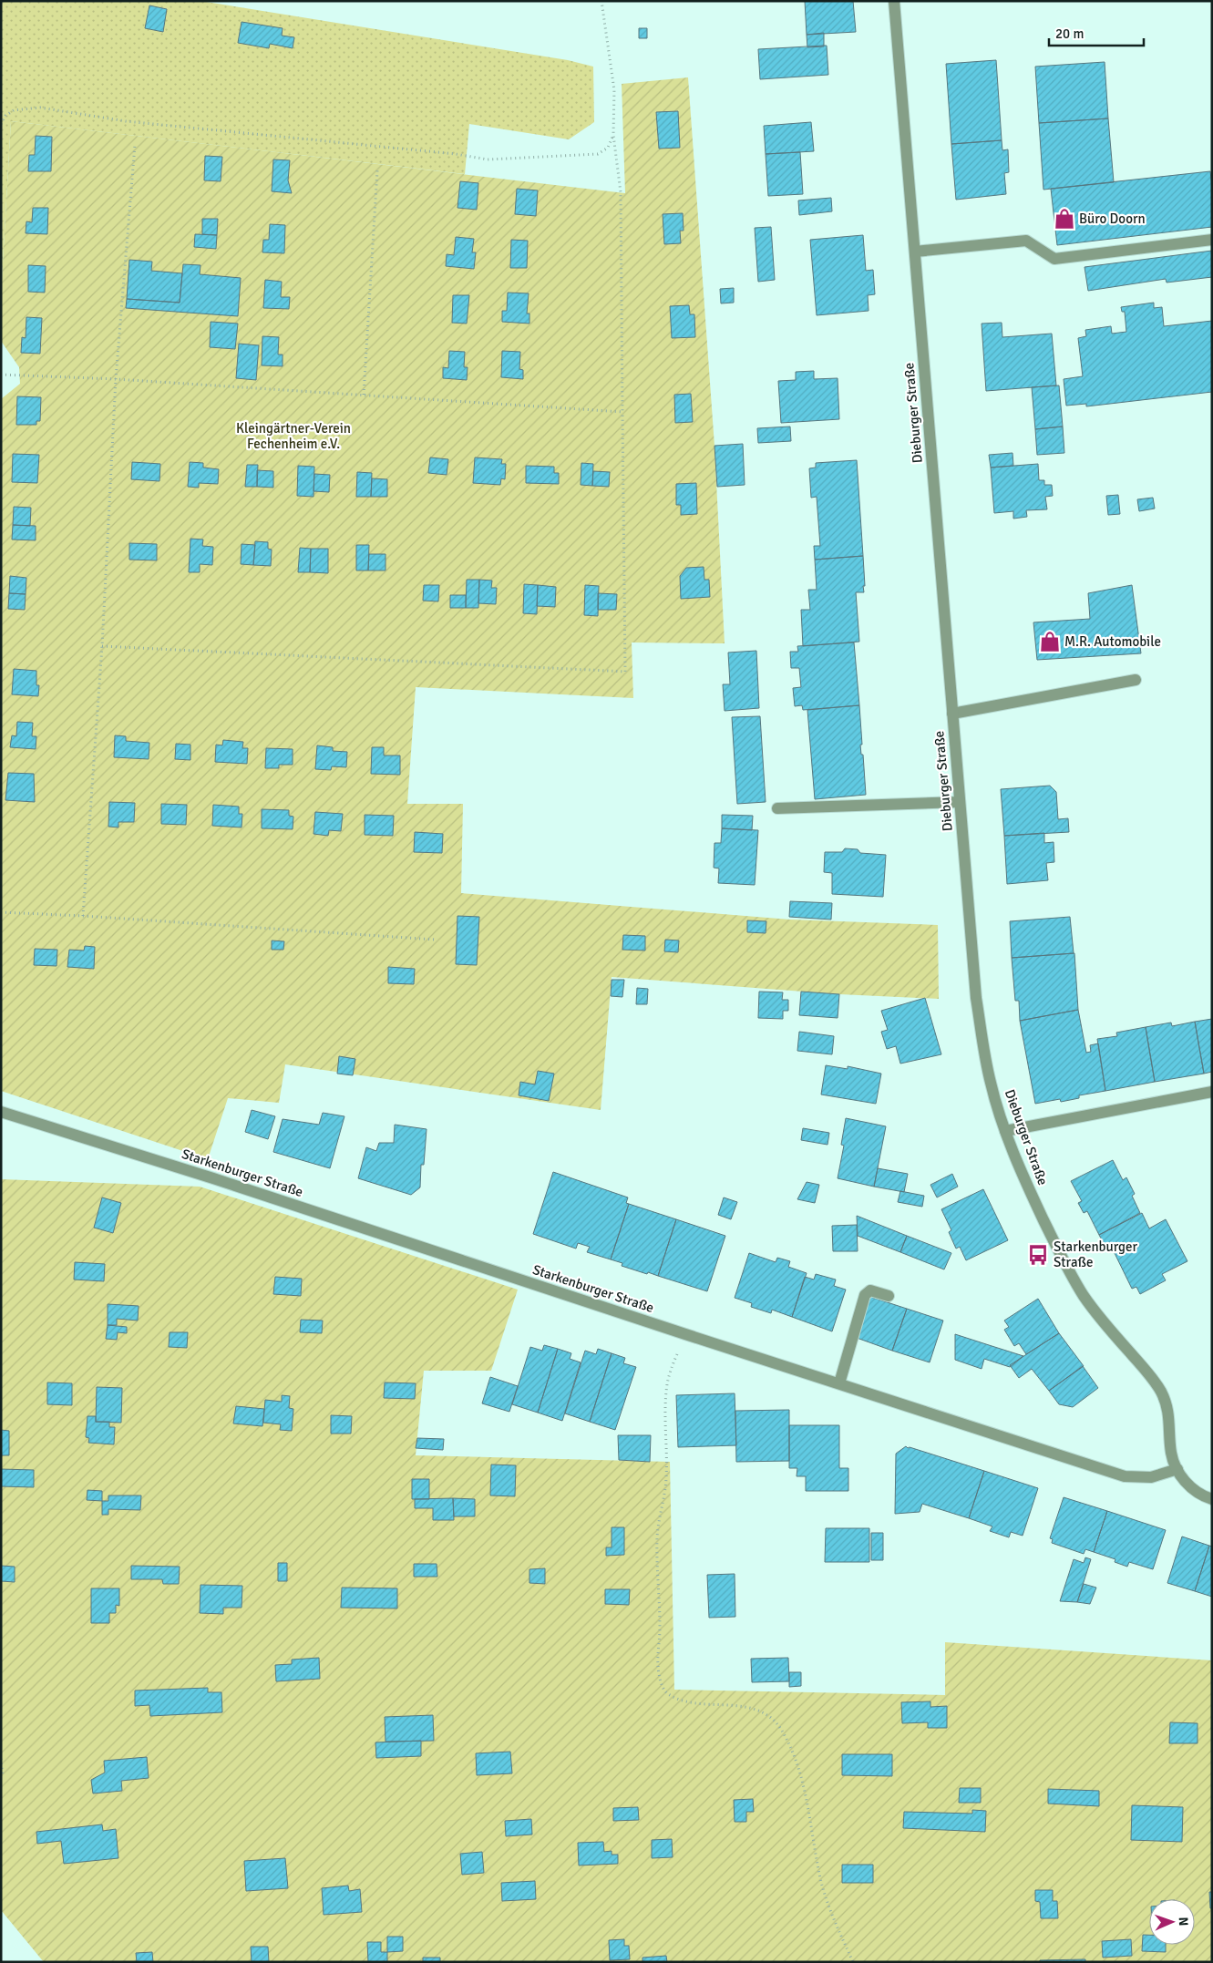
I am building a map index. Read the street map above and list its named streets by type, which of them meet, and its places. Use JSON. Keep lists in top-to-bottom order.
{
  "streets": {
    "street": ["Dieburger Straße", "Starkenburger Straße"]
  },
  "crossings": [
    ["Dieburger Straße", "Starkenburger Straße"]
  ],
  "parks": ["Kleingärtner-Verein Fechenheim e.V."],
  "places": {
    "shop": ["Büro Doorn", "M.R. Automobile"],
    "bus stop": ["Starkenburger Straße"]
  },
  "scale_bar": "20 m",
  "north": "right"
}
